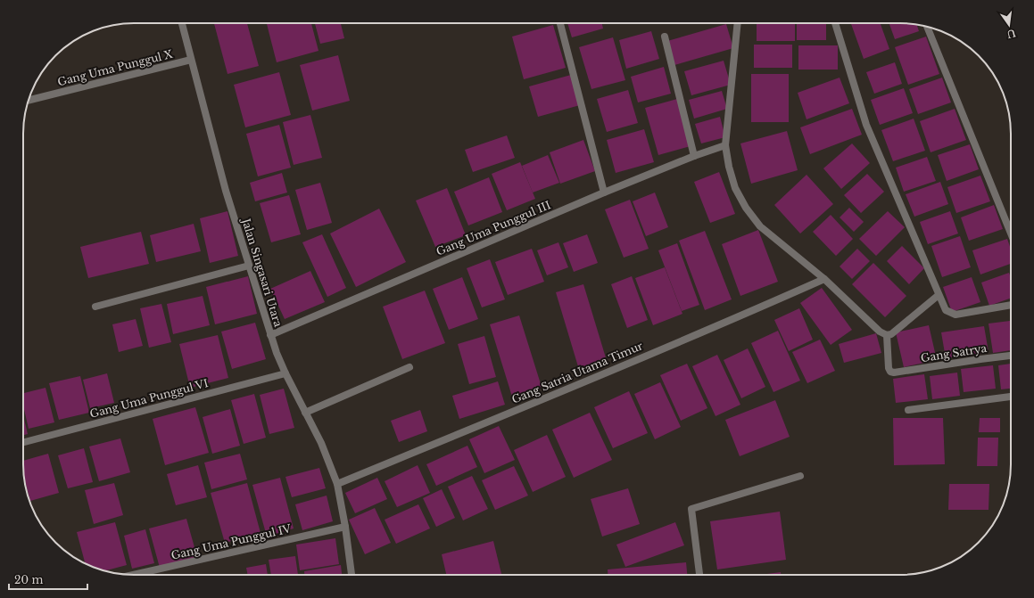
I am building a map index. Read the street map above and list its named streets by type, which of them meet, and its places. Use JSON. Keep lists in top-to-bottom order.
{
  "streets": {
    "street": [
      "Gang Uma Punggul X",
      "Gang Uma Punggul III",
      "Jalan Singasari Utara",
      "Gang Satrya",
      "Gang Satria Utama Timur",
      "Gang Uma Punggul VI",
      "Gang Uma Punggul IV"
    ]
  },
  "crossings": [
    ["Gang Uma Punggul X", "Jalan Singasari Utara"],
    ["Gang Uma Punggul III", "Jalan Singasari Utara"],
    ["Jalan Singasari Utara", "Gang Satria Utama Timur"],
    ["Jalan Singasari Utara", "Gang Uma Punggul VI"],
    ["Jalan Singasari Utara", "Gang Uma Punggul IV"]
  ],
  "scale_bar": "20 m",
  "north": "bottom"
}
